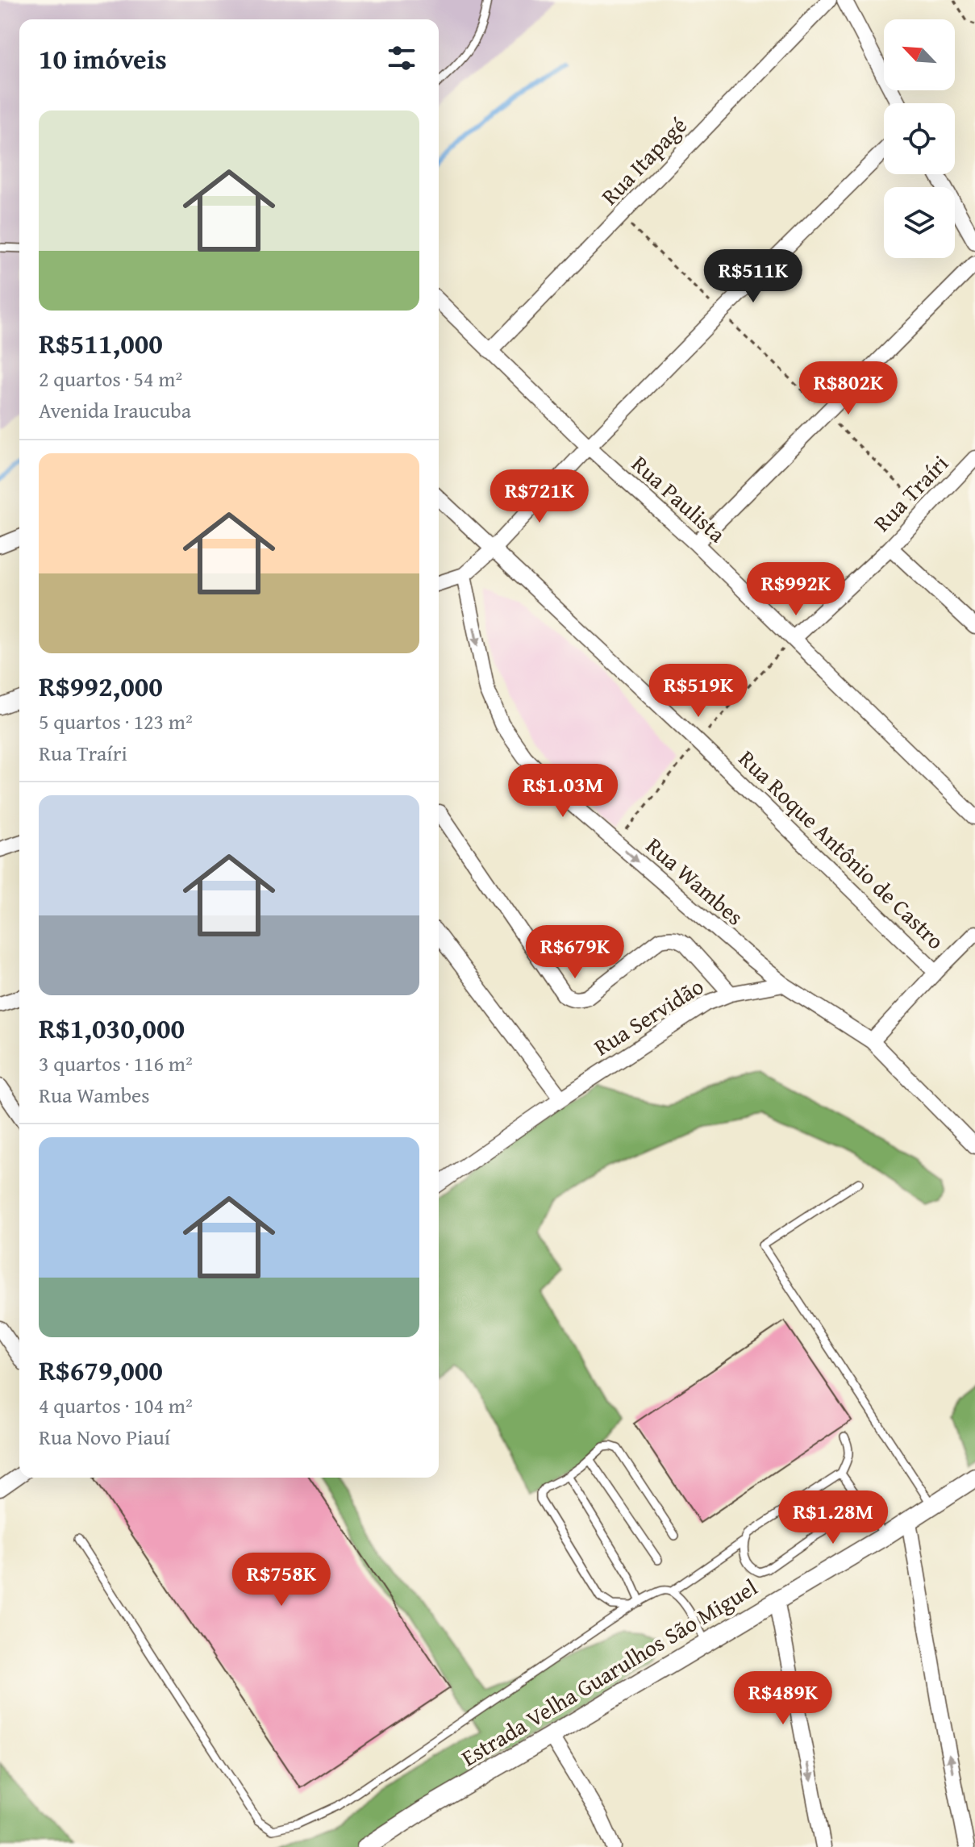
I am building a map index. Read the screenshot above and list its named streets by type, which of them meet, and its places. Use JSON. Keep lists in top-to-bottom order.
{
  "streets": {
    "street": [
      "Rua Itapagé",
      "Rua Traíri",
      "Rua Paulista",
      "Rua Roque Antônio de Castro",
      "Rua Wambes",
      "Rua Servidão",
      "Estrada Velha Guarulhos São Miguel"
    ]
  },
  "crossings": [
    ["Rua Itapagé", "Rua Paulista"],
    ["Rua Traíri", "Rua Paulista"],
    ["Rua Wambes", "Rua Servidão"]
  ],
  "one_way": ["Rua Wambes"],
  "north": "top left",
  "page": {
    "heading": "10 imóveis",
    "list": [
      {
        "name": "R$511,000",
        "note": "2 quartos · 54 m² · Avenida Iraucuba"
      },
      {
        "name": "R$992,000",
        "note": "5 quartos · 123 m² · Rua Traíri"
      },
      {
        "name": "R$1,030,000",
        "note": "3 quartos · 116 m² · Rua Wambes"
      },
      {
        "name": "R$679,000",
        "note": "4 quartos · 104 m² · Rua Novo Piauí"
      }
    ],
    "price": [
      "R$511K",
      "R$802K",
      "R$721K",
      "R$992K",
      "R$519K",
      "R$1.03M",
      "R$679K",
      "R$1.28M",
      "R$758K",
      "R$489K"
    ]
  }
}
